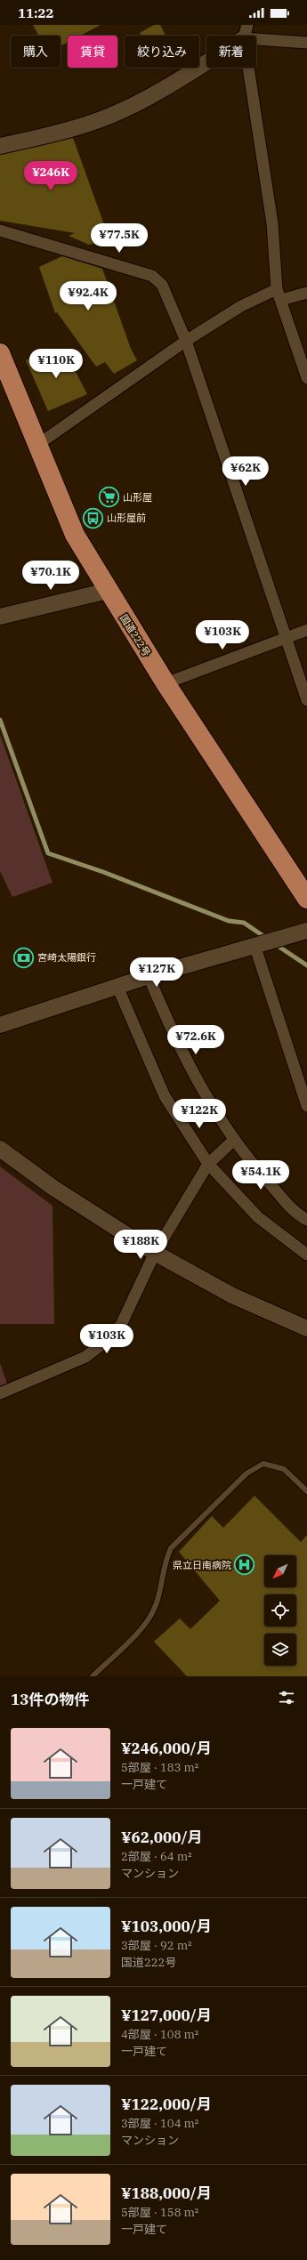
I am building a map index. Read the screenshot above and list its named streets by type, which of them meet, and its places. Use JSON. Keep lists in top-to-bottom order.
{
  "streets": {
    "highway": ["国道222号"]
  },
  "places": {
    "supermarket": ["山形屋"],
    "bus stop": ["山形屋前"],
    "bank": ["宮崎太陽銀行"],
    "hospital": ["県立日南病院"]
  },
  "north": "bottom left",
  "page": {
    "status": "11:22",
    "chip": [
      "購入",
      "賃貸",
      "絞り込み",
      "新着"
    ],
    "price": [
      "¥246K",
      "¥77.5K",
      "¥92.4K",
      "¥110K",
      "¥62K",
      "¥70.1K",
      "¥103K",
      "¥127K",
      "¥72.6K",
      "¥122K",
      "¥54.1K",
      "¥188K",
      "¥103K"
    ],
    "heading": "13件の物件",
    "list": [
      {
        "name": "¥246,000/月",
        "note": "5部屋 · 183 m² · 一戸建て"
      },
      {
        "name": "¥62,000/月",
        "note": "2部屋 · 64 m² · マンション"
      },
      {
        "name": "¥103,000/月",
        "note": "3部屋 · 92 m² · 国道222号"
      },
      {
        "name": "¥127,000/月",
        "note": "4部屋 · 108 m² · 一戸建て"
      },
      {
        "name": "¥122,000/月",
        "note": "3部屋 · 104 m² · マンション"
      },
      {
        "name": "¥188,000/月",
        "note": "5部屋 · 158 m² · 一戸建て"
      }
    ]
  }
}
